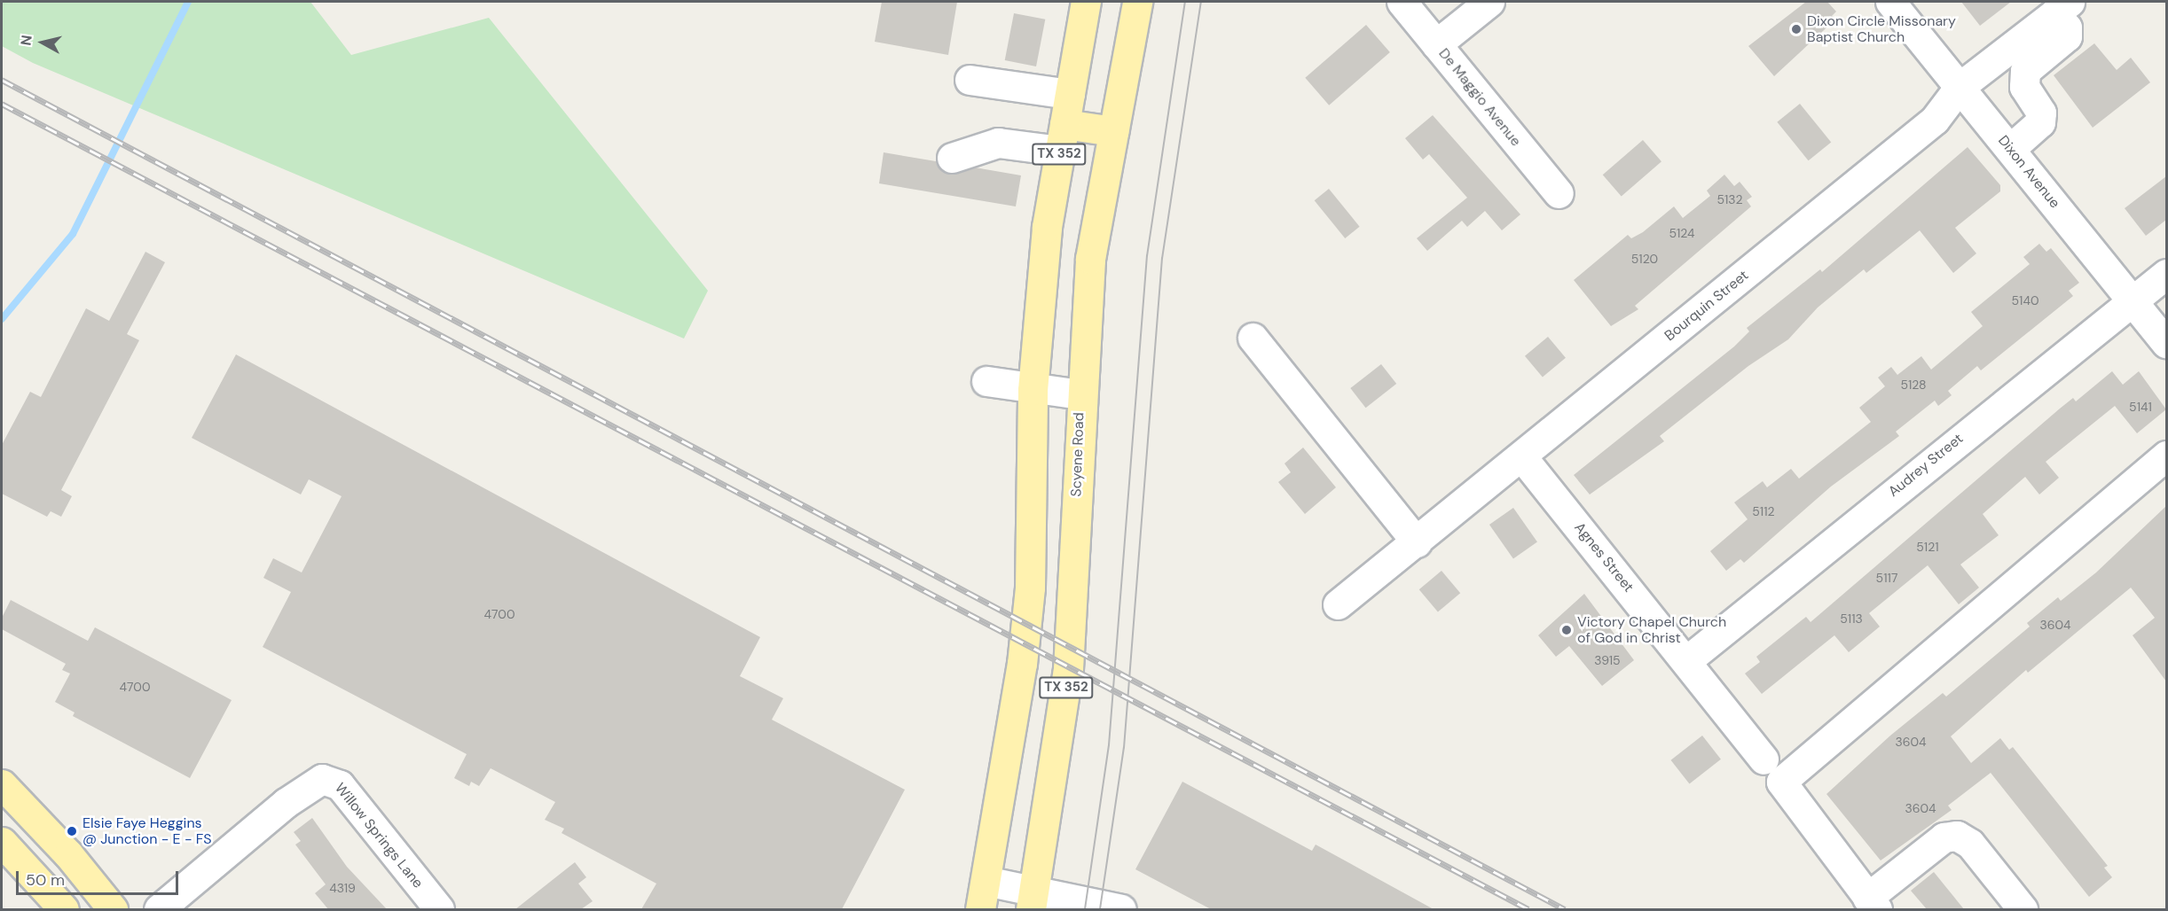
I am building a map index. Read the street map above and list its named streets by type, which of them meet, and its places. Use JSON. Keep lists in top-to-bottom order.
{
  "streets": {
    "main road": ["TX 352", "Scyene Road"],
    "street": [
      "De Maggio Avenue",
      "Dixon Avenue",
      "Bourquin Street",
      "Audrey Street",
      "Agnes Street",
      "Willow Springs Lane"
    ]
  },
  "crossings": [
    ["Dixon Avenue", "Bourquin Street"],
    ["Dixon Avenue", "Audrey Street"],
    ["Bourquin Street", "Agnes Street"],
    ["Audrey Street", "Agnes Street"]
  ],
  "places": ["Dixon Circle Missonary Baptist Church", "Victory Chapel Church of God in Christ", "Elsie Faye Heggins @ Junction - E - FS"],
  "house_numbers": [
    "5132",
    "5124",
    "5120",
    "5140",
    "5128",
    "5141",
    "5112",
    "5121",
    "5117",
    "4700",
    "5113",
    "3604",
    "3915",
    "4700",
    "3604",
    "3604",
    "4319"
  ],
  "scale_bar": "50 m",
  "north": "left"
}
